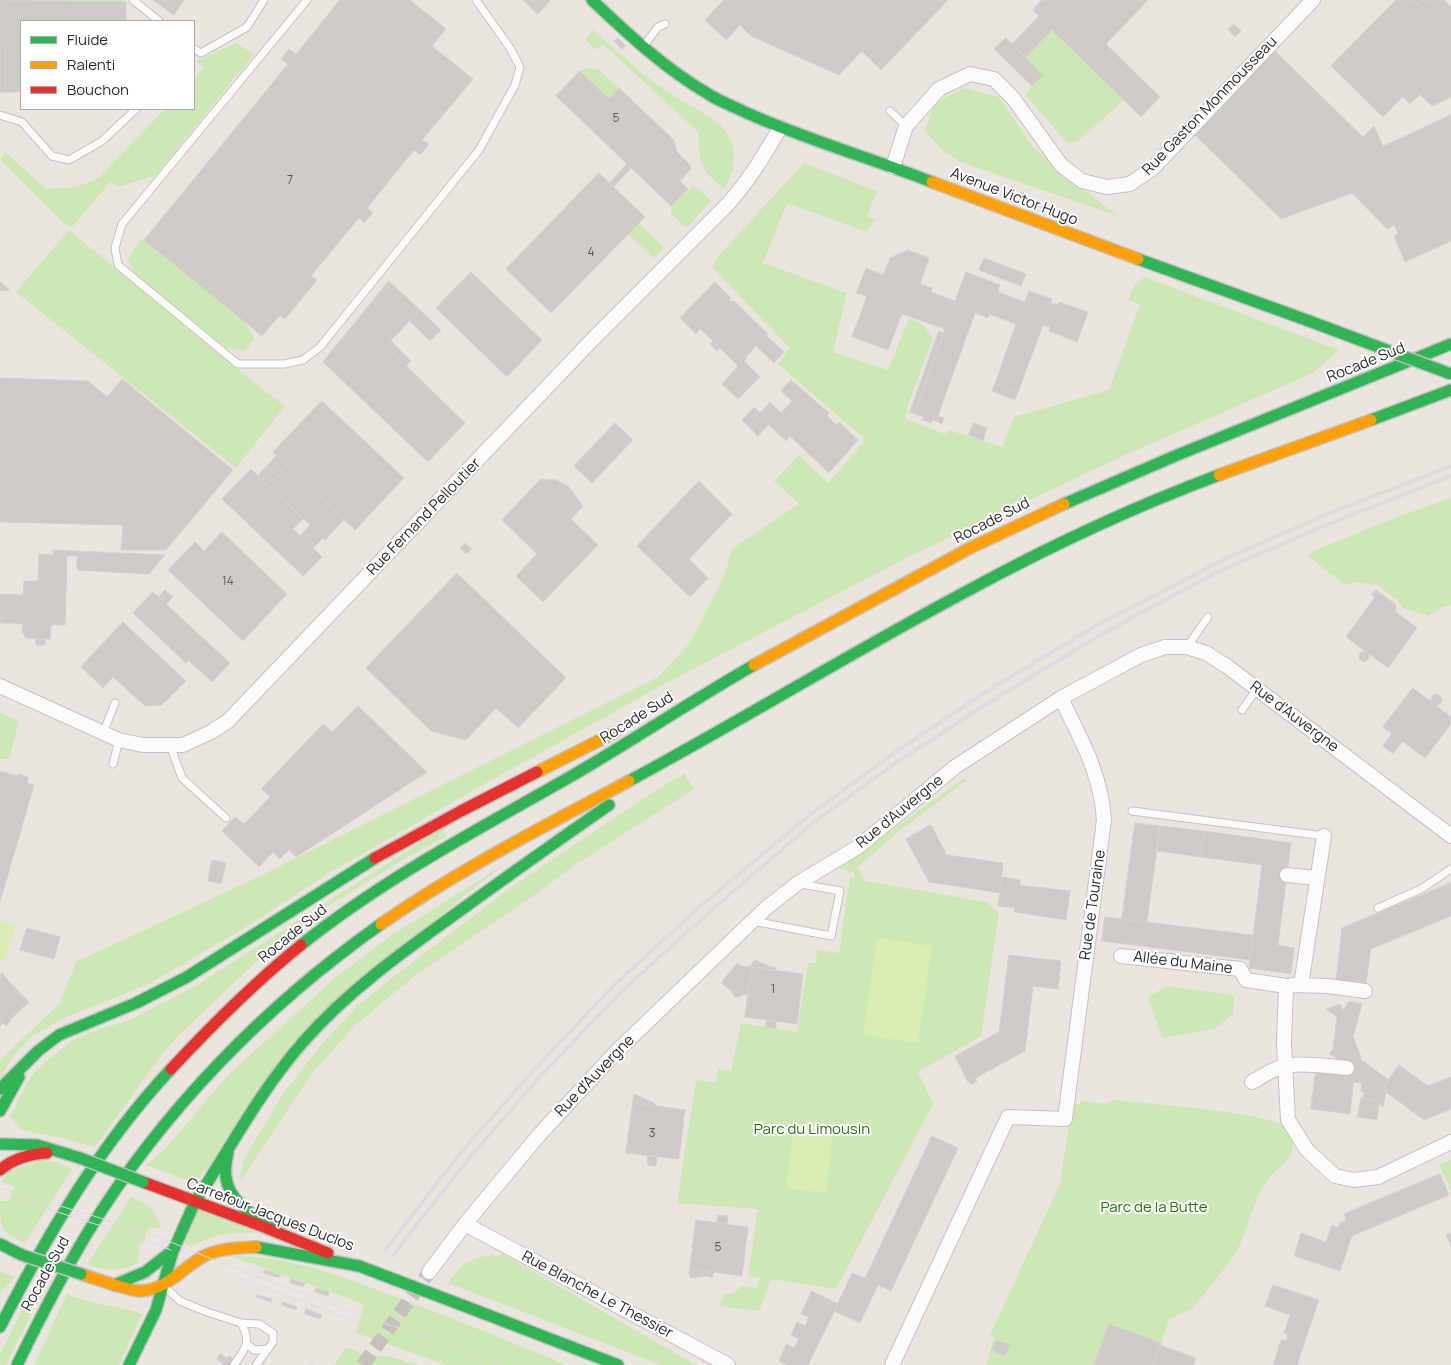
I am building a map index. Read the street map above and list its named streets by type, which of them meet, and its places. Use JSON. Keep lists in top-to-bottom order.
{
  "streets": {
    "main road": ["Avenue Victor Hugo", "Rocade Sud", "Carrefour Jacques Duclos"],
    "street": [
      "Rue Gaston Monmousseau",
      "Rue Fernand Pelloutier",
      "Rue d'Auvergne",
      "Rue de Touraine",
      "Allée du Maine",
      "Rue Blanche Le Thessier"
    ]
  },
  "crossings": [
    ["Rue Gaston Monmousseau", "Avenue Victor Hugo"],
    ["Avenue Victor Hugo", "Rue Fernand Pelloutier"],
    ["Rue d'Auvergne", "Rue de Touraine"],
    ["Rue d'Auvergne", "Rue Blanche Le Thessier"]
  ],
  "parks": ["Parc du Limousin", "Parc de la Butte"],
  "house_numbers": [
    "5",
    "7",
    "4",
    "14",
    "1",
    "3",
    "5"
  ],
  "legend": ["Fluide", "Ralenti", "Bouchon"]
}
